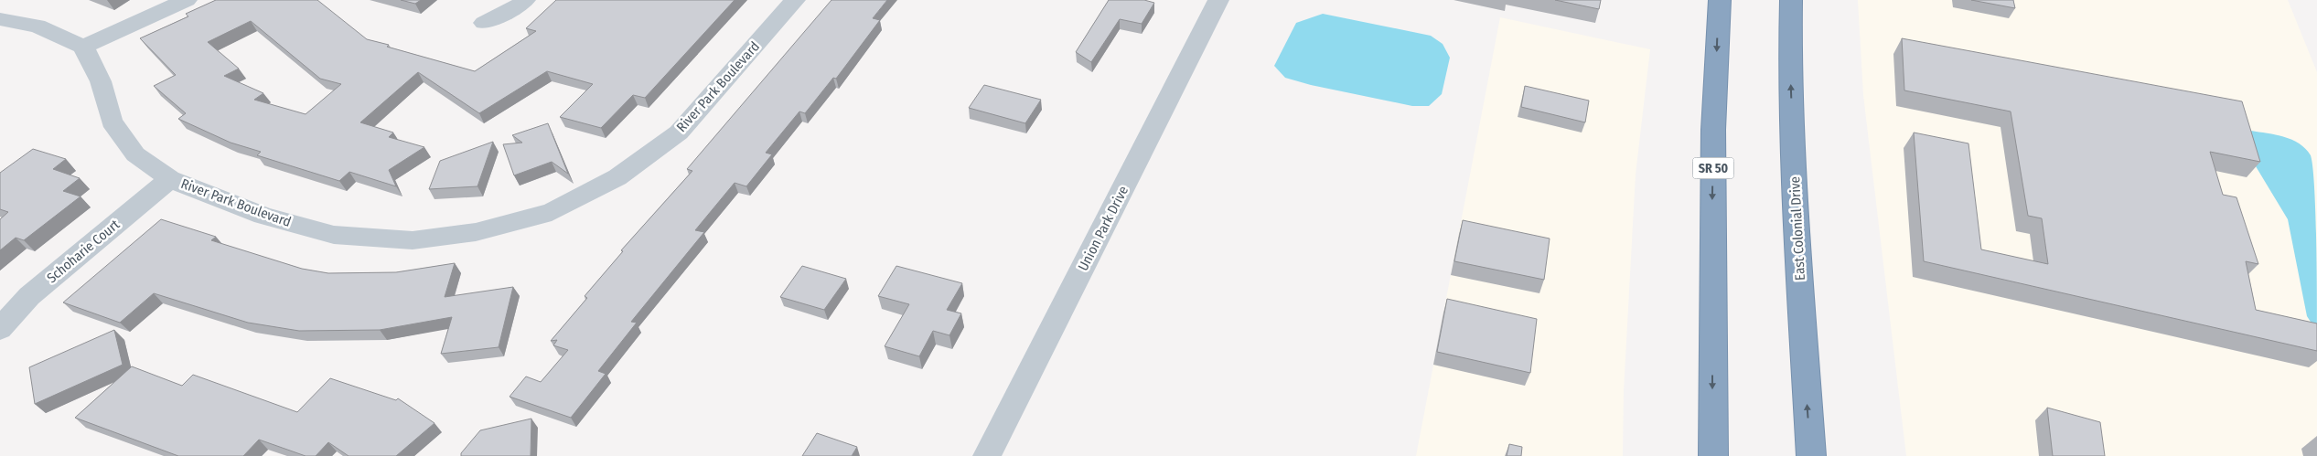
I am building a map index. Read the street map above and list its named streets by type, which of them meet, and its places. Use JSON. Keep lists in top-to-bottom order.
{
  "streets": {
    "highway": ["SR 50", "East Colonial Drive"],
    "street": ["River Park Boulevard", "Union Park Drive", "Schoharie Court"]
  },
  "crossings": [
    ["River Park Boulevard", "Schoharie Court"]
  ]
}
